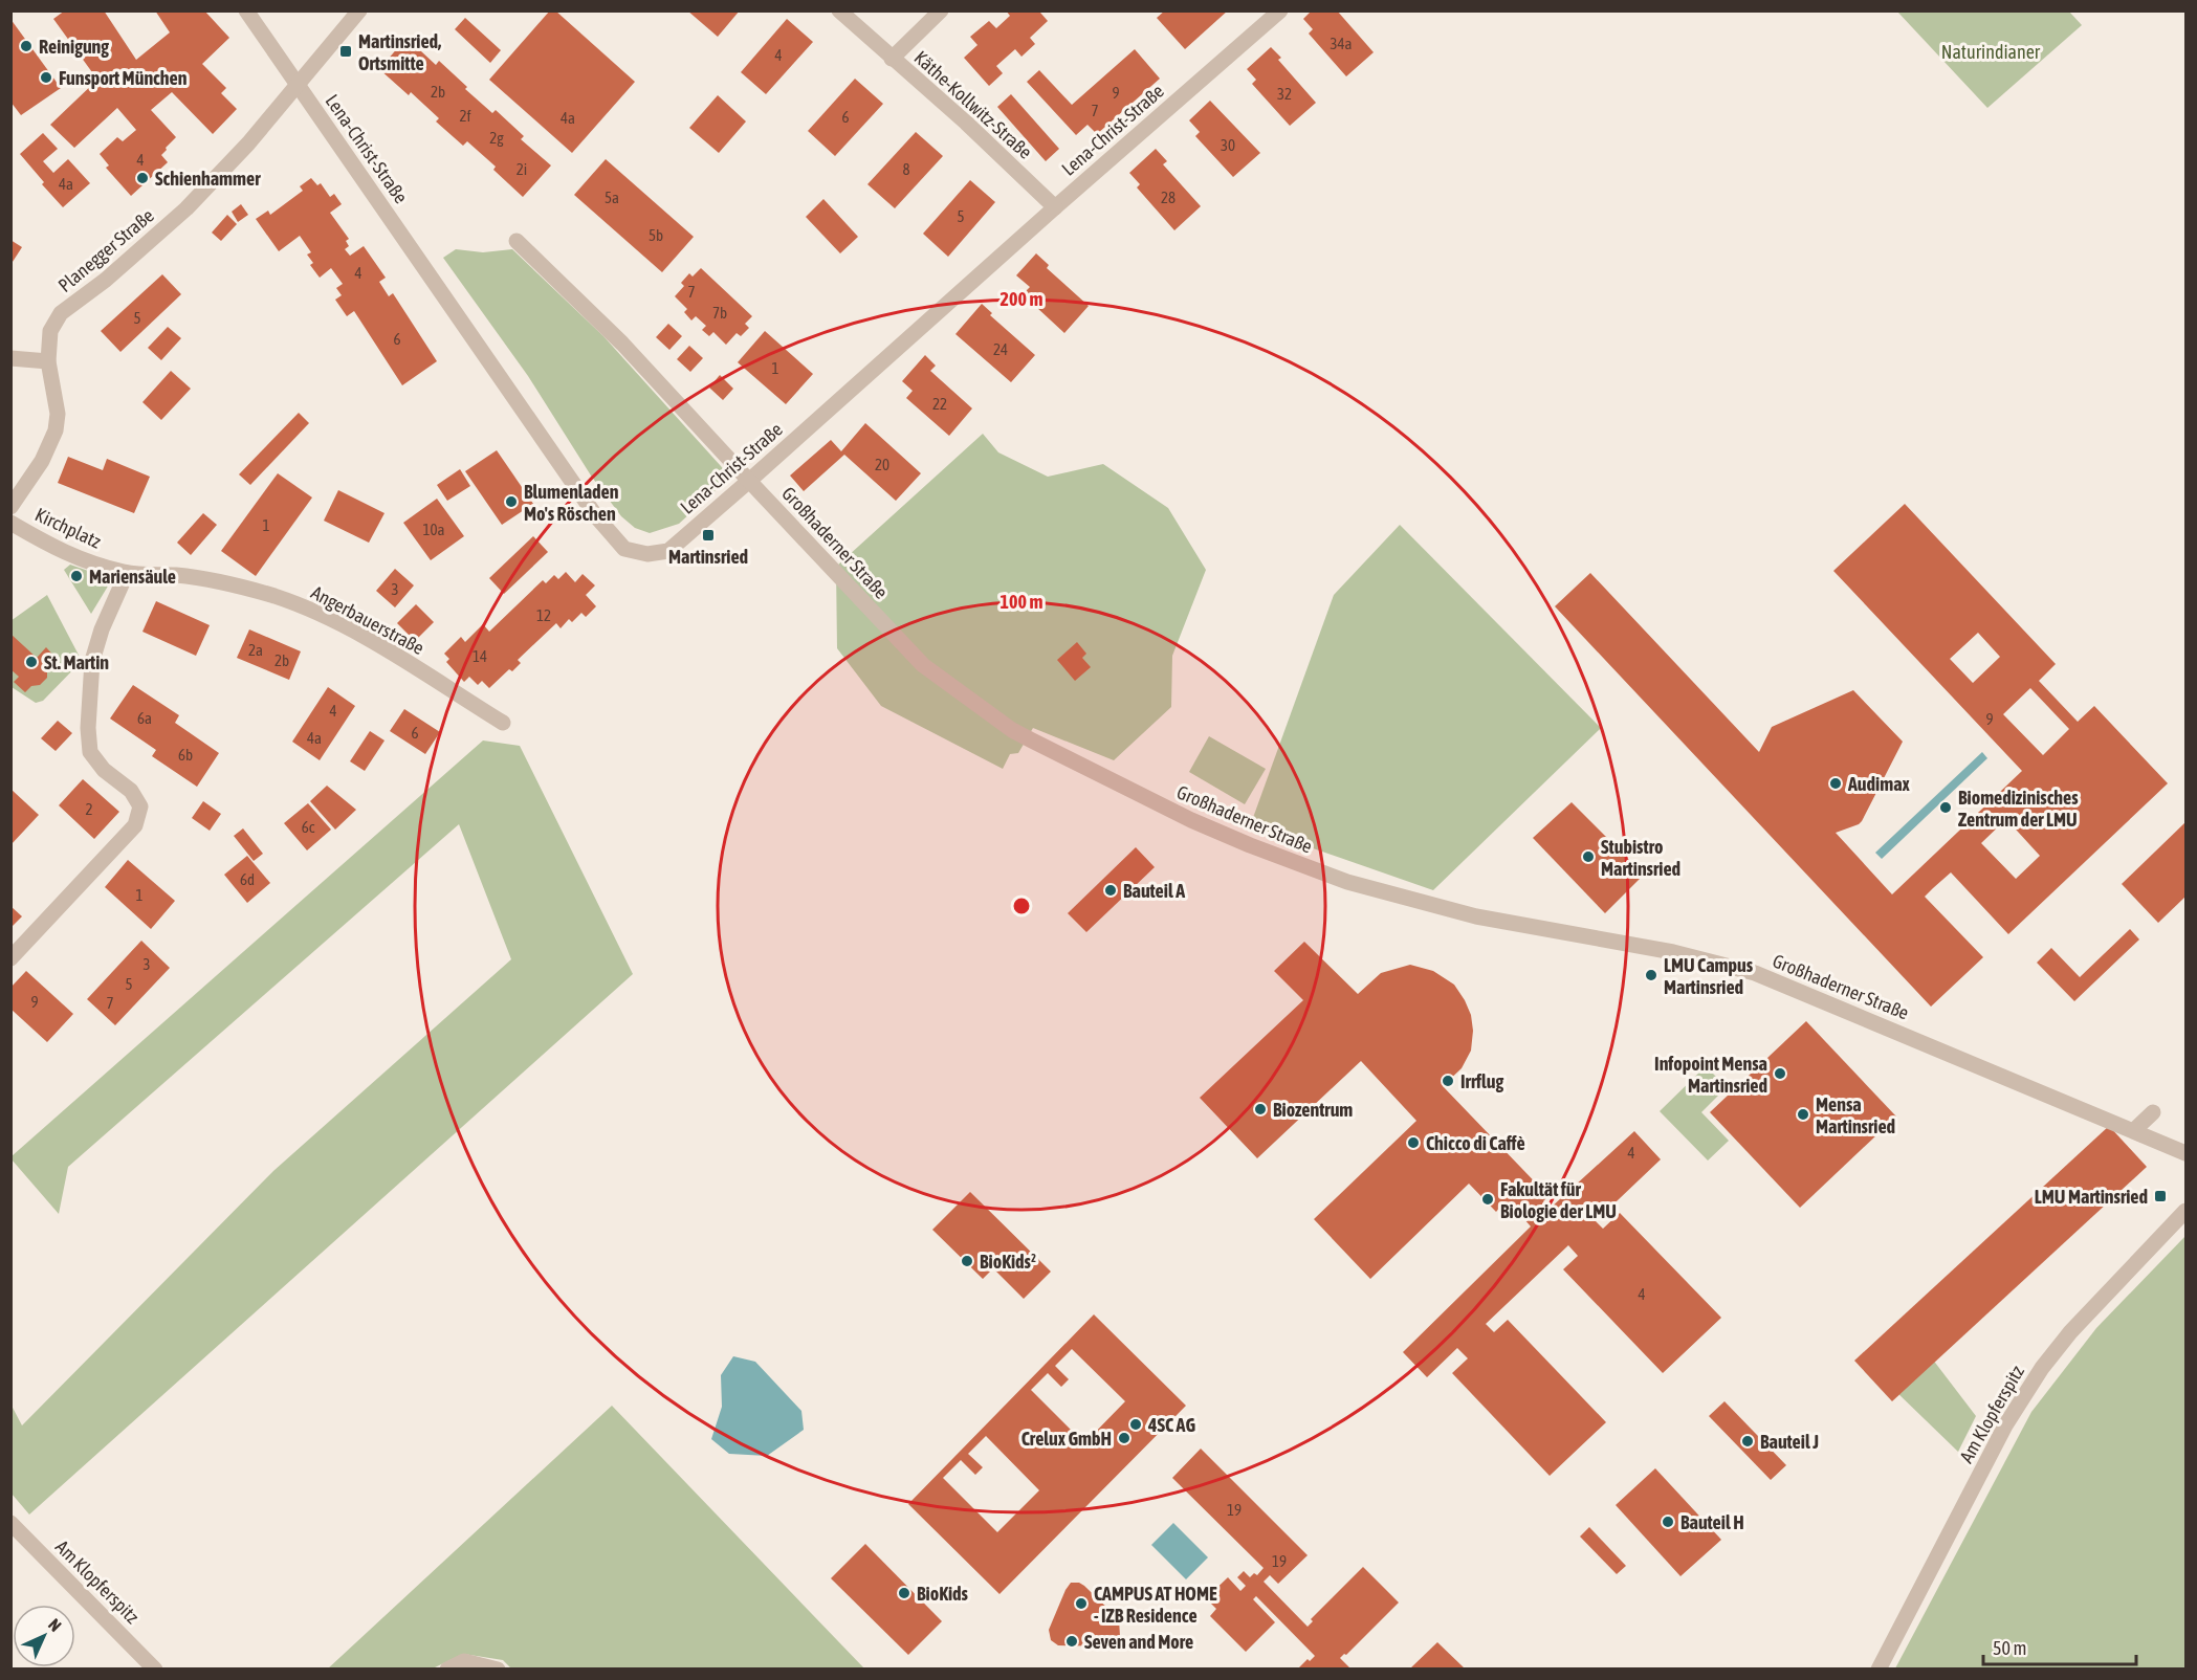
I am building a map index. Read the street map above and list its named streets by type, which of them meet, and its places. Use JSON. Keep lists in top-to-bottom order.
{
  "streets": {
    "street": [
      "Käthe-Kollwitz-Straße",
      "Lena-Christ-Straße",
      "Planegger Straße",
      "Kirchplatz",
      "Großhaderner Straße",
      "Angerbauerstraße",
      "Am Klopferspitz"
    ]
  },
  "crossings": [
    ["Käthe-Kollwitz-Straße", "Lena-Christ-Straße"],
    ["Lena-Christ-Straße", "Planegger Straße"],
    ["Lena-Christ-Straße", "Großhaderner Straße"],
    ["Kirchplatz", "Angerbauerstraße"]
  ],
  "parks": ["Naturindianer"],
  "places": {
    "other": [
      "Reinigung",
      "Funsport München",
      "Schienhammer",
      "Blumenladen Mo's Röschen",
      "Mariensäule",
      "St. Martin",
      "Audimax",
      "Biomedizinisches Zentrum der LMU",
      "Stubistro Martinsried",
      "Bauteil A",
      "LMU Campus Martinsried",
      "Infopoint Mensa Martinsried",
      "Irrflug",
      "Biozentrum",
      "Mensa Martinsried",
      "Chicco di Caffè",
      "Fakultät für Biologie der LMU",
      "BioKids²",
      "4SC AG",
      "Crelux GmbH",
      "Bauteil J",
      "Bauteil H",
      "BioKids",
      "CAMPUS AT HOME - IZB Residence",
      "Seven and More"
    ],
    "transit": ["Martinsried, Ortsmitte", "Martinsried", "LMU Martinsried"]
  },
  "house_numbers": [
    "34a",
    "4",
    "2b",
    "9",
    "32",
    "7",
    "2f",
    "6",
    "4a",
    "2g",
    "30",
    "4",
    "2i",
    "8",
    "4a",
    "5a",
    "28",
    "5",
    "5b",
    "4",
    "7",
    "7b",
    "5",
    "6",
    "24",
    "1",
    "22",
    "20",
    "1",
    "10a",
    "3",
    "12",
    "2a",
    "14",
    "2b",
    "4",
    "6a",
    "9",
    "6",
    "4a",
    "6b",
    "2",
    "6c",
    "6d",
    "1",
    "3",
    "5",
    "9",
    "7",
    "4",
    "4",
    "19",
    "19"
  ],
  "scale_bar": "50 m",
  "north": "top right",
  "rings": ["200 m", "100 m"]
}
